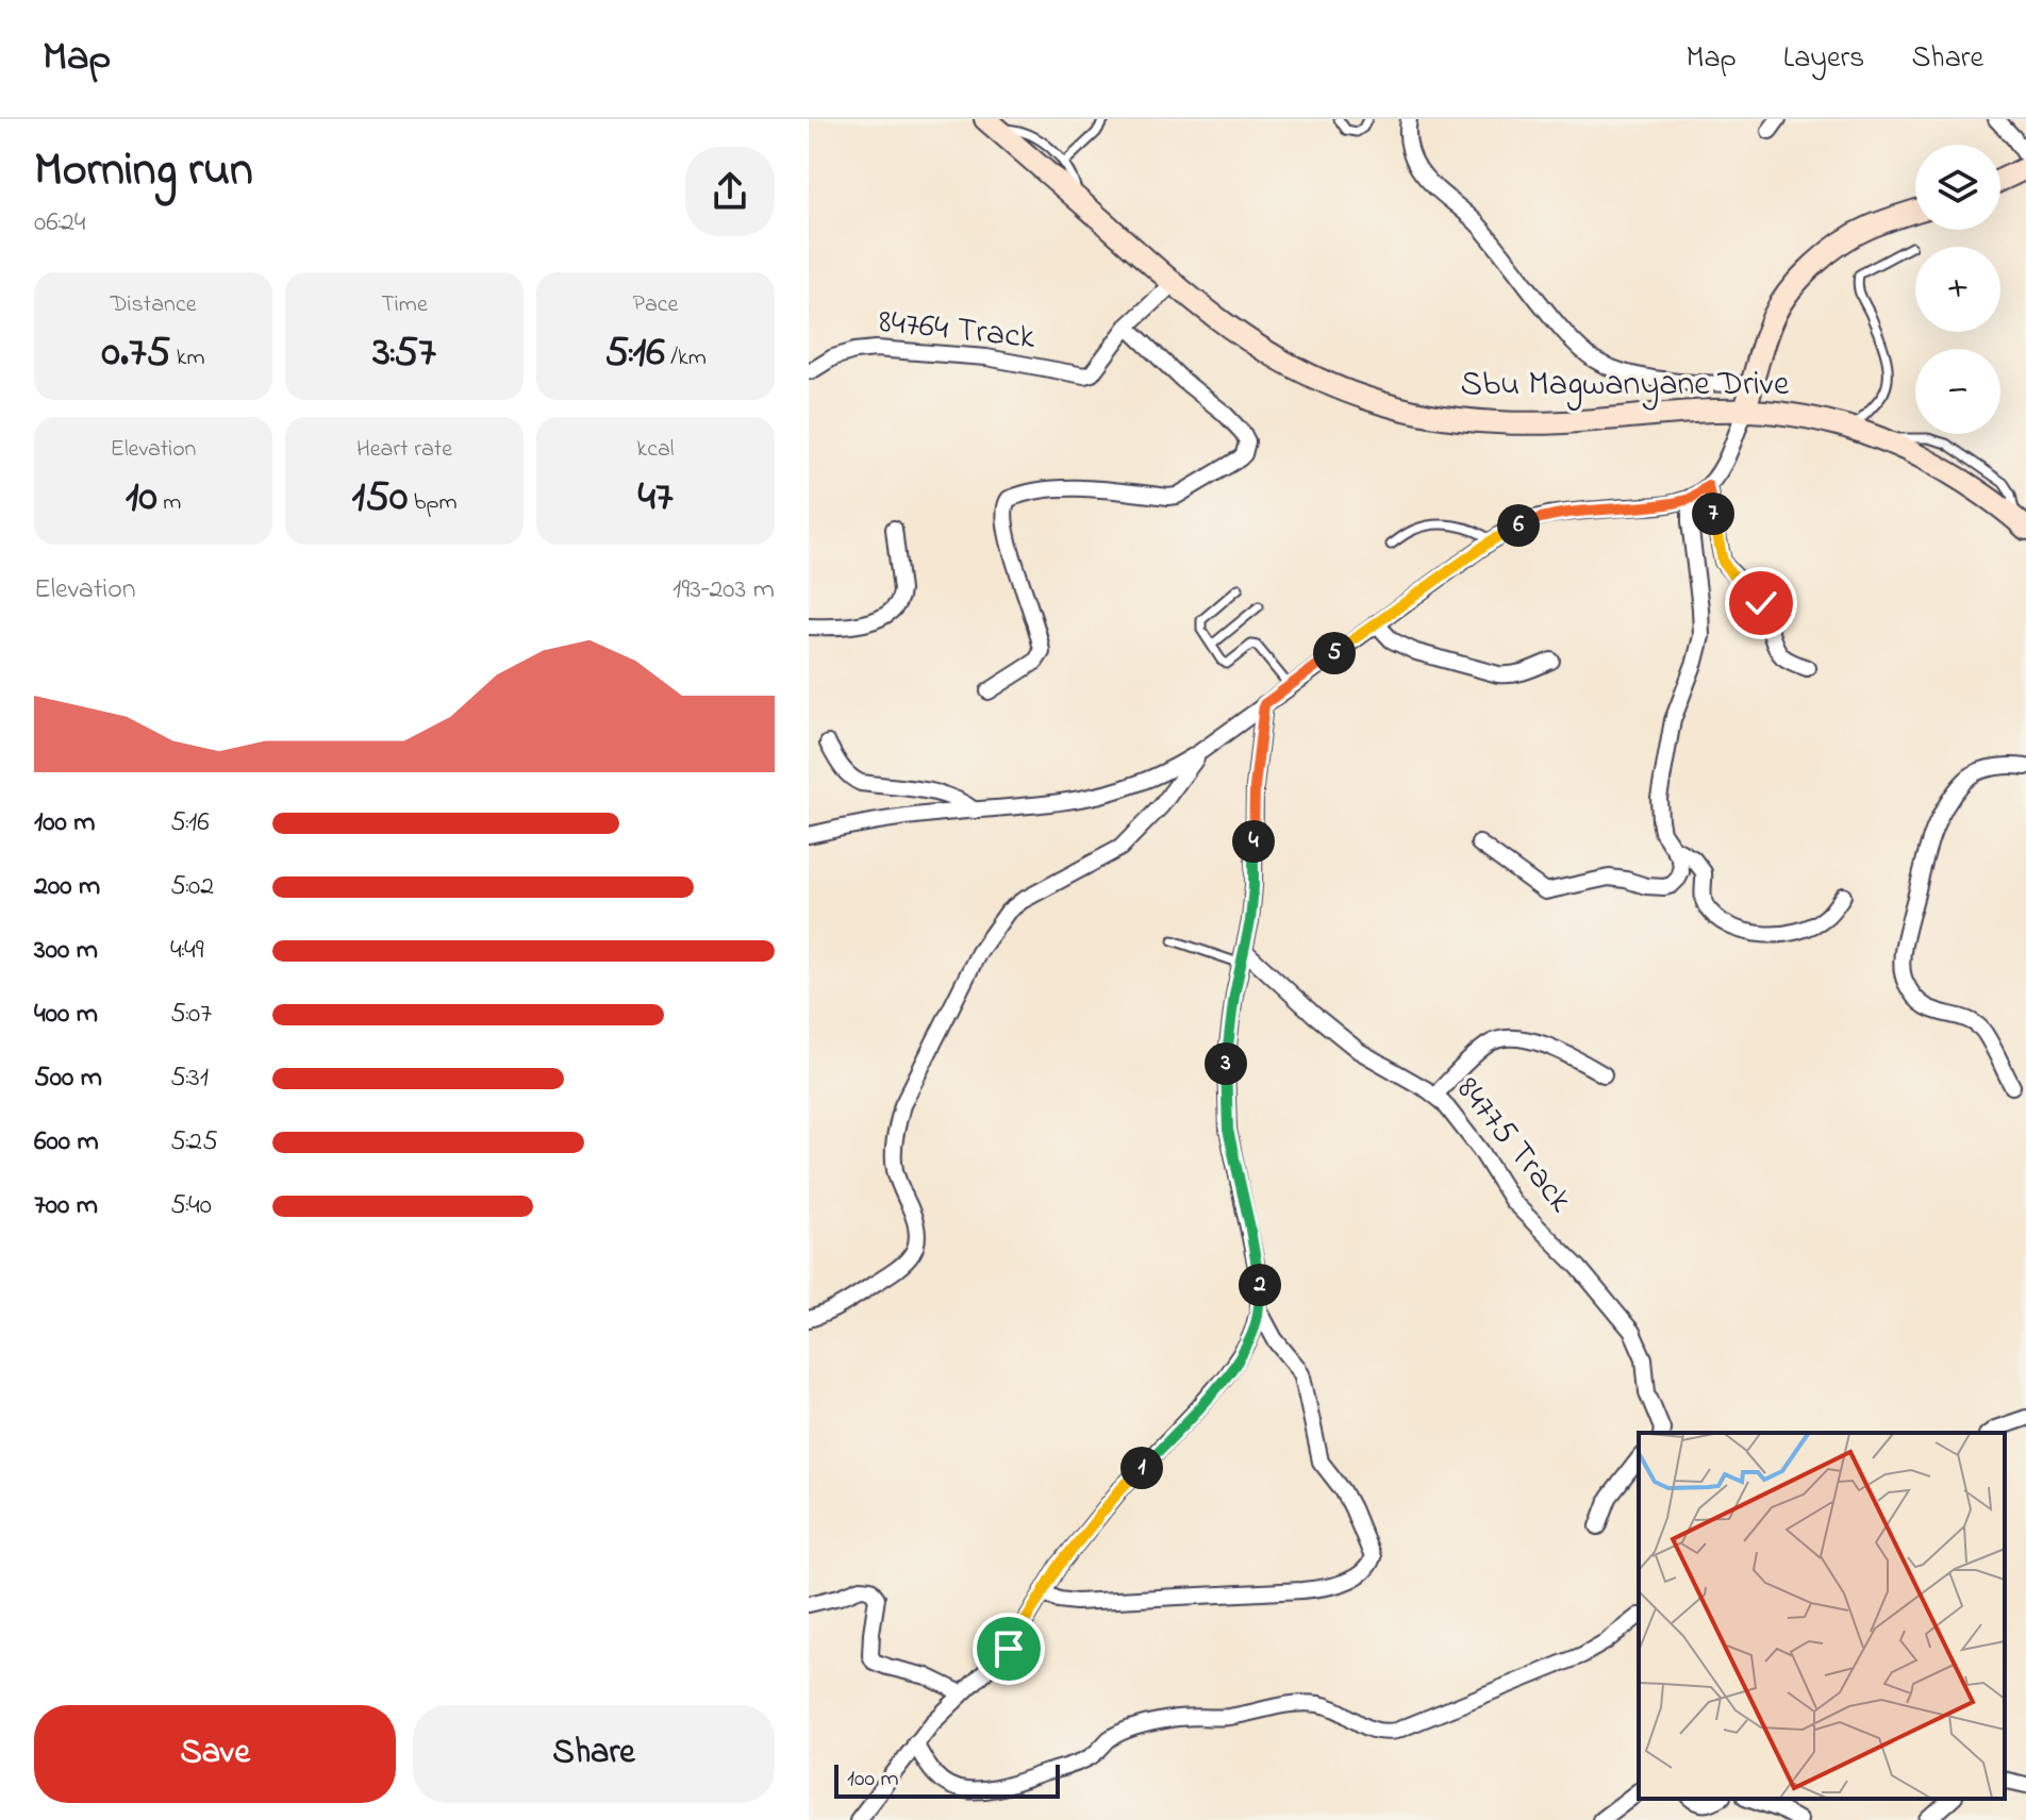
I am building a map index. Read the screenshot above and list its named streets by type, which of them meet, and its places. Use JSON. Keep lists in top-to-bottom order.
{
  "streets": {
    "main road": ["Sbu Magwanyane Drive"],
    "street": ["84764 Track", "84775 Track"]
  },
  "scale_bar": "100 m",
  "page": {
    "header": "Map",
    "nav": ["Map", "Layers", "Share"],
    "heading": ["Morning run", "06:24"],
    "map_buttons": ["+", "−"],
    "stats": [
      ["Distance", "0.75 km"],
      ["Time", "3:57"],
      ["Pace", "5:16 /km"],
      ["Elevation", "10 m"],
      ["Heart rate", "150 bpm"],
      ["kcal", "47"]
    ],
    "pins": [
      "7",
      "6",
      "5",
      "4",
      "3",
      "2",
      "1"
    ],
    "chart": ["Elevation", "193–203 m"],
    "list": [
      {
        "name": "100 m",
        "note": "5:16"
      },
      {
        "name": "200 m",
        "note": "5:02"
      },
      {
        "name": "300 m",
        "note": "4:49"
      },
      {
        "name": "400 m",
        "note": "5:07"
      },
      {
        "name": "500 m",
        "note": "5:31"
      },
      {
        "name": "600 m",
        "note": "5:25"
      },
      {
        "name": "700 m",
        "note": "5:40"
      }
    ],
    "buttons": ["Save", "Share"],
    "scale": "100 m"
  }
}
